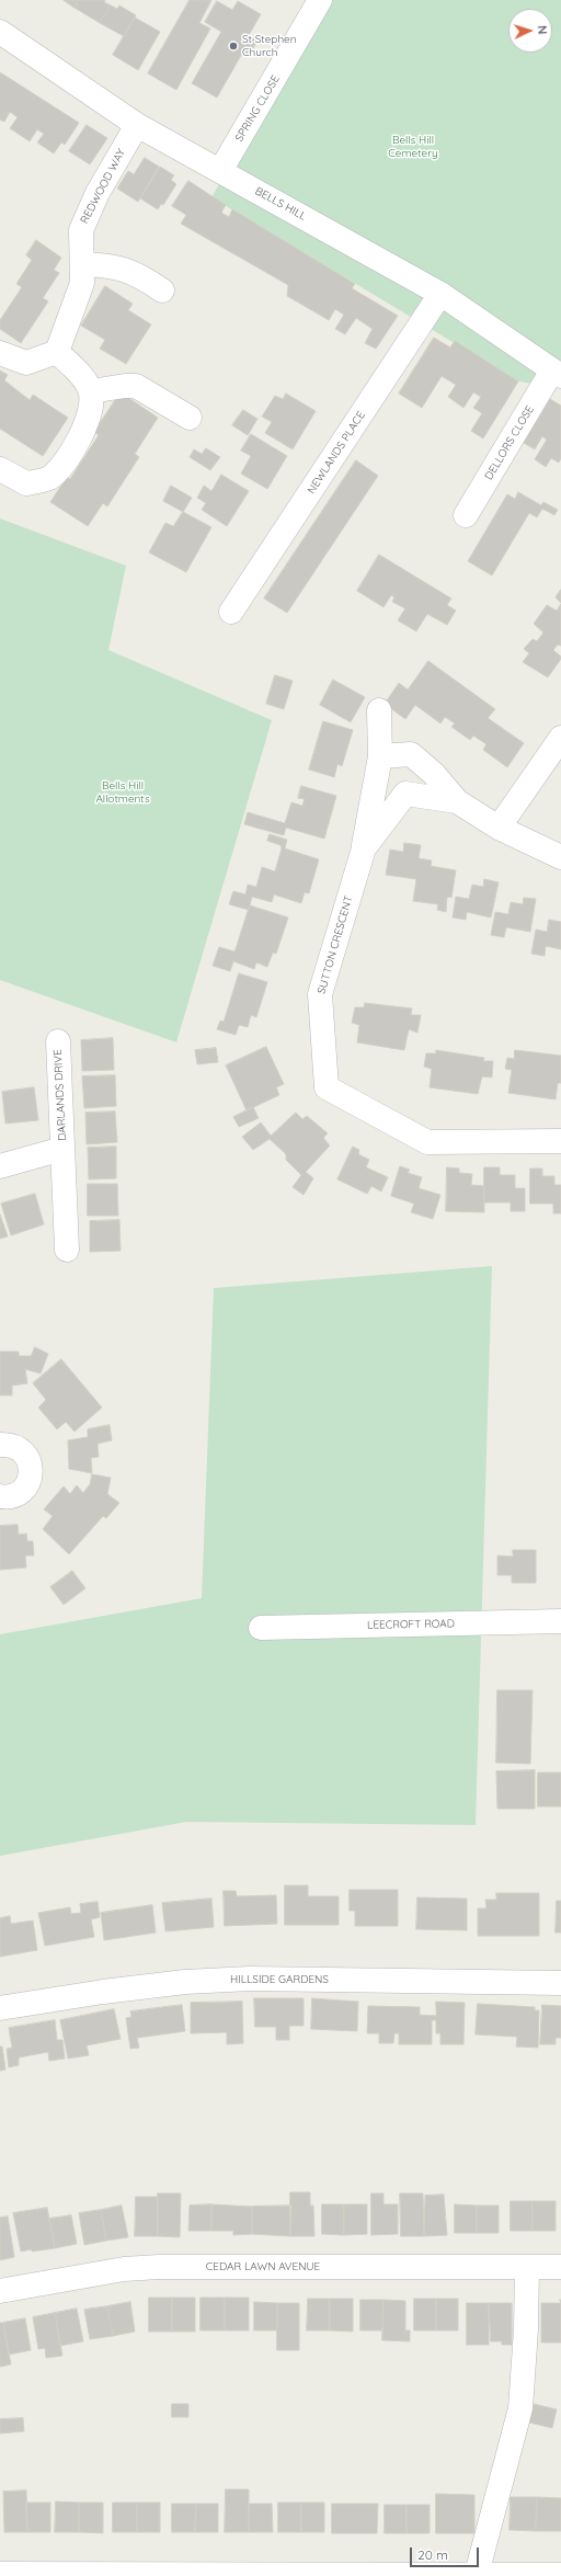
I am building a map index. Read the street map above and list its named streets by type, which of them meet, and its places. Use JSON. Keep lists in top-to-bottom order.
{
  "streets": {
    "street": [
      "SPRING CLOSE",
      "REDWOOD WAY",
      "BELLS HILL",
      "DELLORS CLOSE",
      "NEWLANDS PLACE",
      "SUTTON CRESCENT",
      "DARLANDS DRIVE",
      "LEECROFT ROAD",
      "HILLSIDE GARDENS",
      "CEDAR LAWN AVENUE"
    ]
  },
  "crossings": [
    ["SPRING CLOSE", "BELLS HILL"],
    ["REDWOOD WAY", "BELLS HILL"],
    ["BELLS HILL", "DELLORS CLOSE"],
    ["BELLS HILL", "NEWLANDS PLACE"]
  ],
  "parks": ["Bells Hill Cemetery", "Bells Hill Allotments"],
  "places": ["St Stephen Church"],
  "scale_bar": "20 m",
  "north": "right"
}
